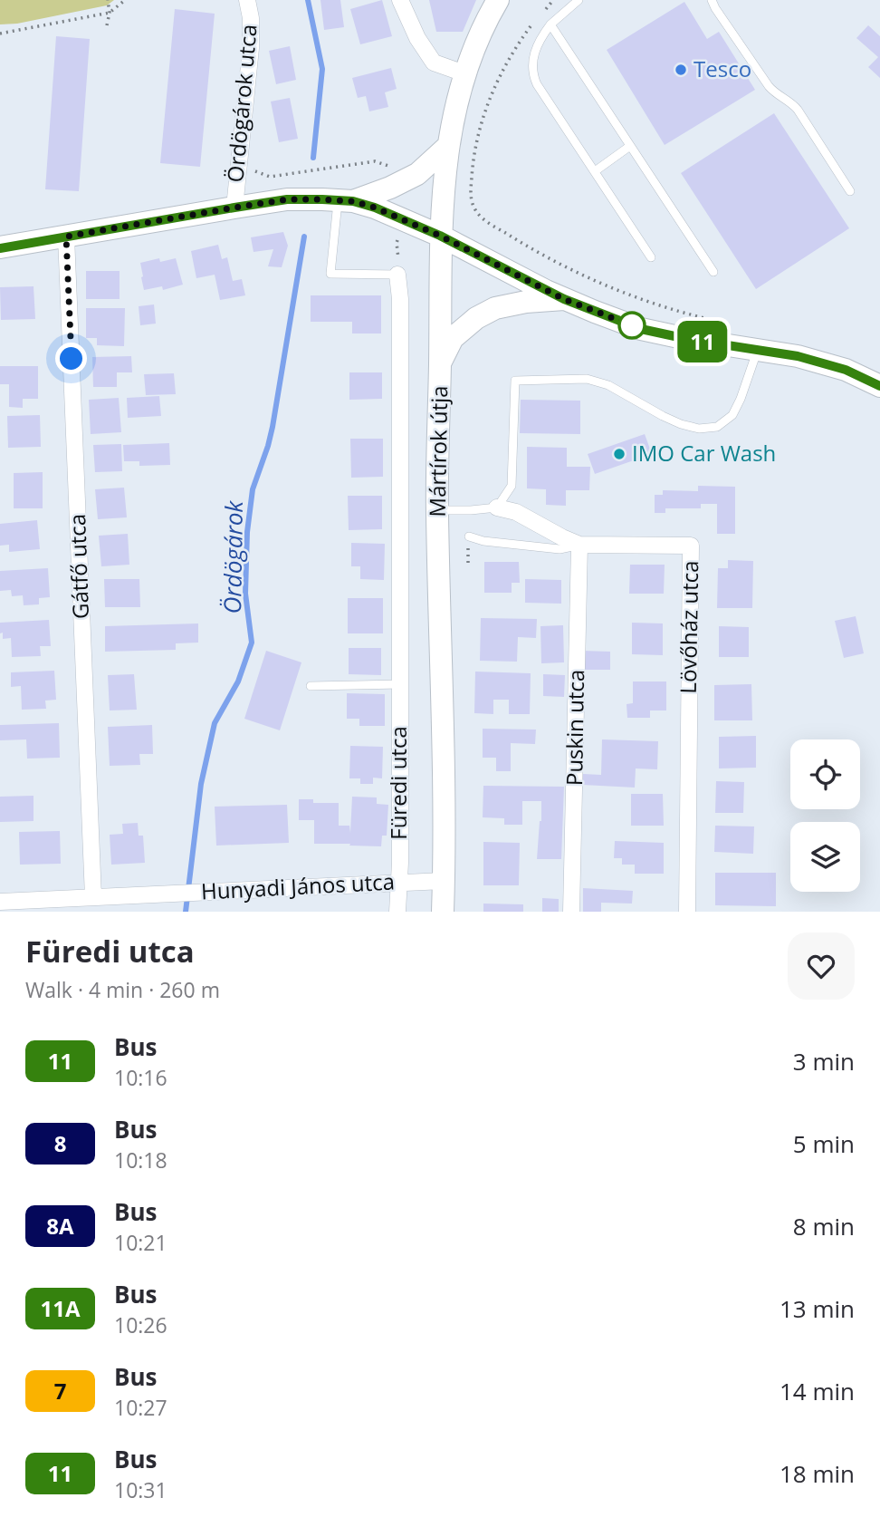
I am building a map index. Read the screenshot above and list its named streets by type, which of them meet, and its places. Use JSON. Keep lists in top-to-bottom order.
{
  "streets": {
    "street": [
      "Ördögárok utca",
      "Mártírok útja",
      "Gátfő utca",
      "Lövőház utca",
      "Puskin utca",
      "Füredi utca",
      "Hunyadi János utca"
    ]
  },
  "crossings": [
    ["Mártírok útja", "Hunyadi János utca"],
    ["Gátfő utca", "Hunyadi János utca"],
    ["Lövőház utca", "Puskin utca"],
    ["Füredi utca", "Hunyadi János utca"]
  ],
  "water": ["Ördögárok"],
  "places": ["Tesco", "IMO Car Wash"],
  "lines": ["bus line 11"],
  "page": {
    "on_map": "11",
    "heading": ["Füredi utca", "Walk · 4 min · 260 m"],
    "list": [
      {
        "mark": "11",
        "name": "Bus",
        "note": "10:16",
        "value": "3 min"
      },
      {
        "mark": "8",
        "name": "Bus",
        "note": "10:18",
        "value": "5 min"
      },
      {
        "mark": "8A",
        "name": "Bus",
        "note": "10:21",
        "value": "8 min"
      },
      {
        "mark": "11A",
        "name": "Bus",
        "note": "10:26",
        "value": "13 min"
      },
      {
        "mark": "7",
        "name": "Bus",
        "note": "10:27",
        "value": "14 min"
      },
      {
        "mark": "11",
        "name": "Bus",
        "note": "10:31",
        "value": "18 min"
      }
    ]
  }
}
